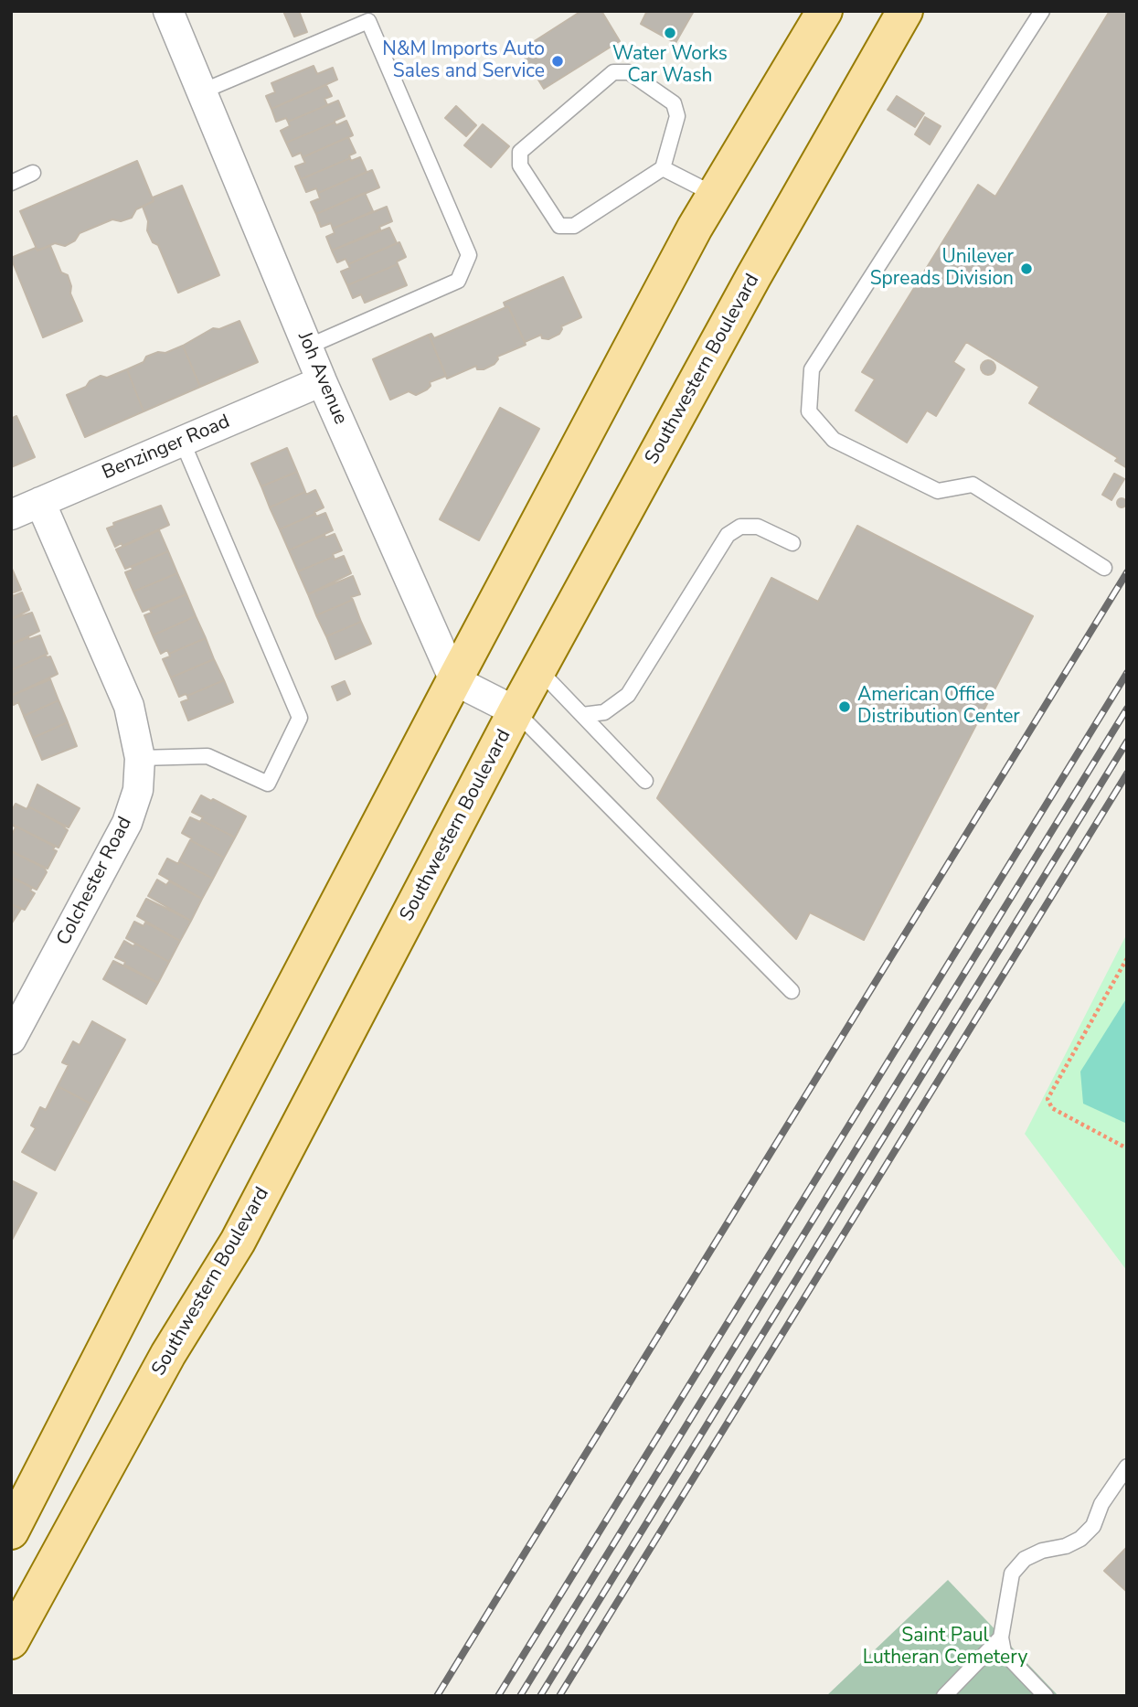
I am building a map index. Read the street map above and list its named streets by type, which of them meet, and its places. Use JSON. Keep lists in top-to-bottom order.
{
  "streets": {
    "main road": ["Southwestern Boulevard"],
    "street": ["Joh Avenue", "Benzinger Road", "Colchester Road"]
  },
  "crossings": [
    ["Joh Avenue", "Benzinger Road"],
    ["Benzinger Road", "Colchester Road"]
  ],
  "parks": ["Saint Paul Lutheran Cemetery"],
  "places": [
    "Water Works Car Wash",
    "N&M Imports Auto Sales and Service",
    "Unilever Spreads Division",
    "American Office Distribution Center"
  ]
}
